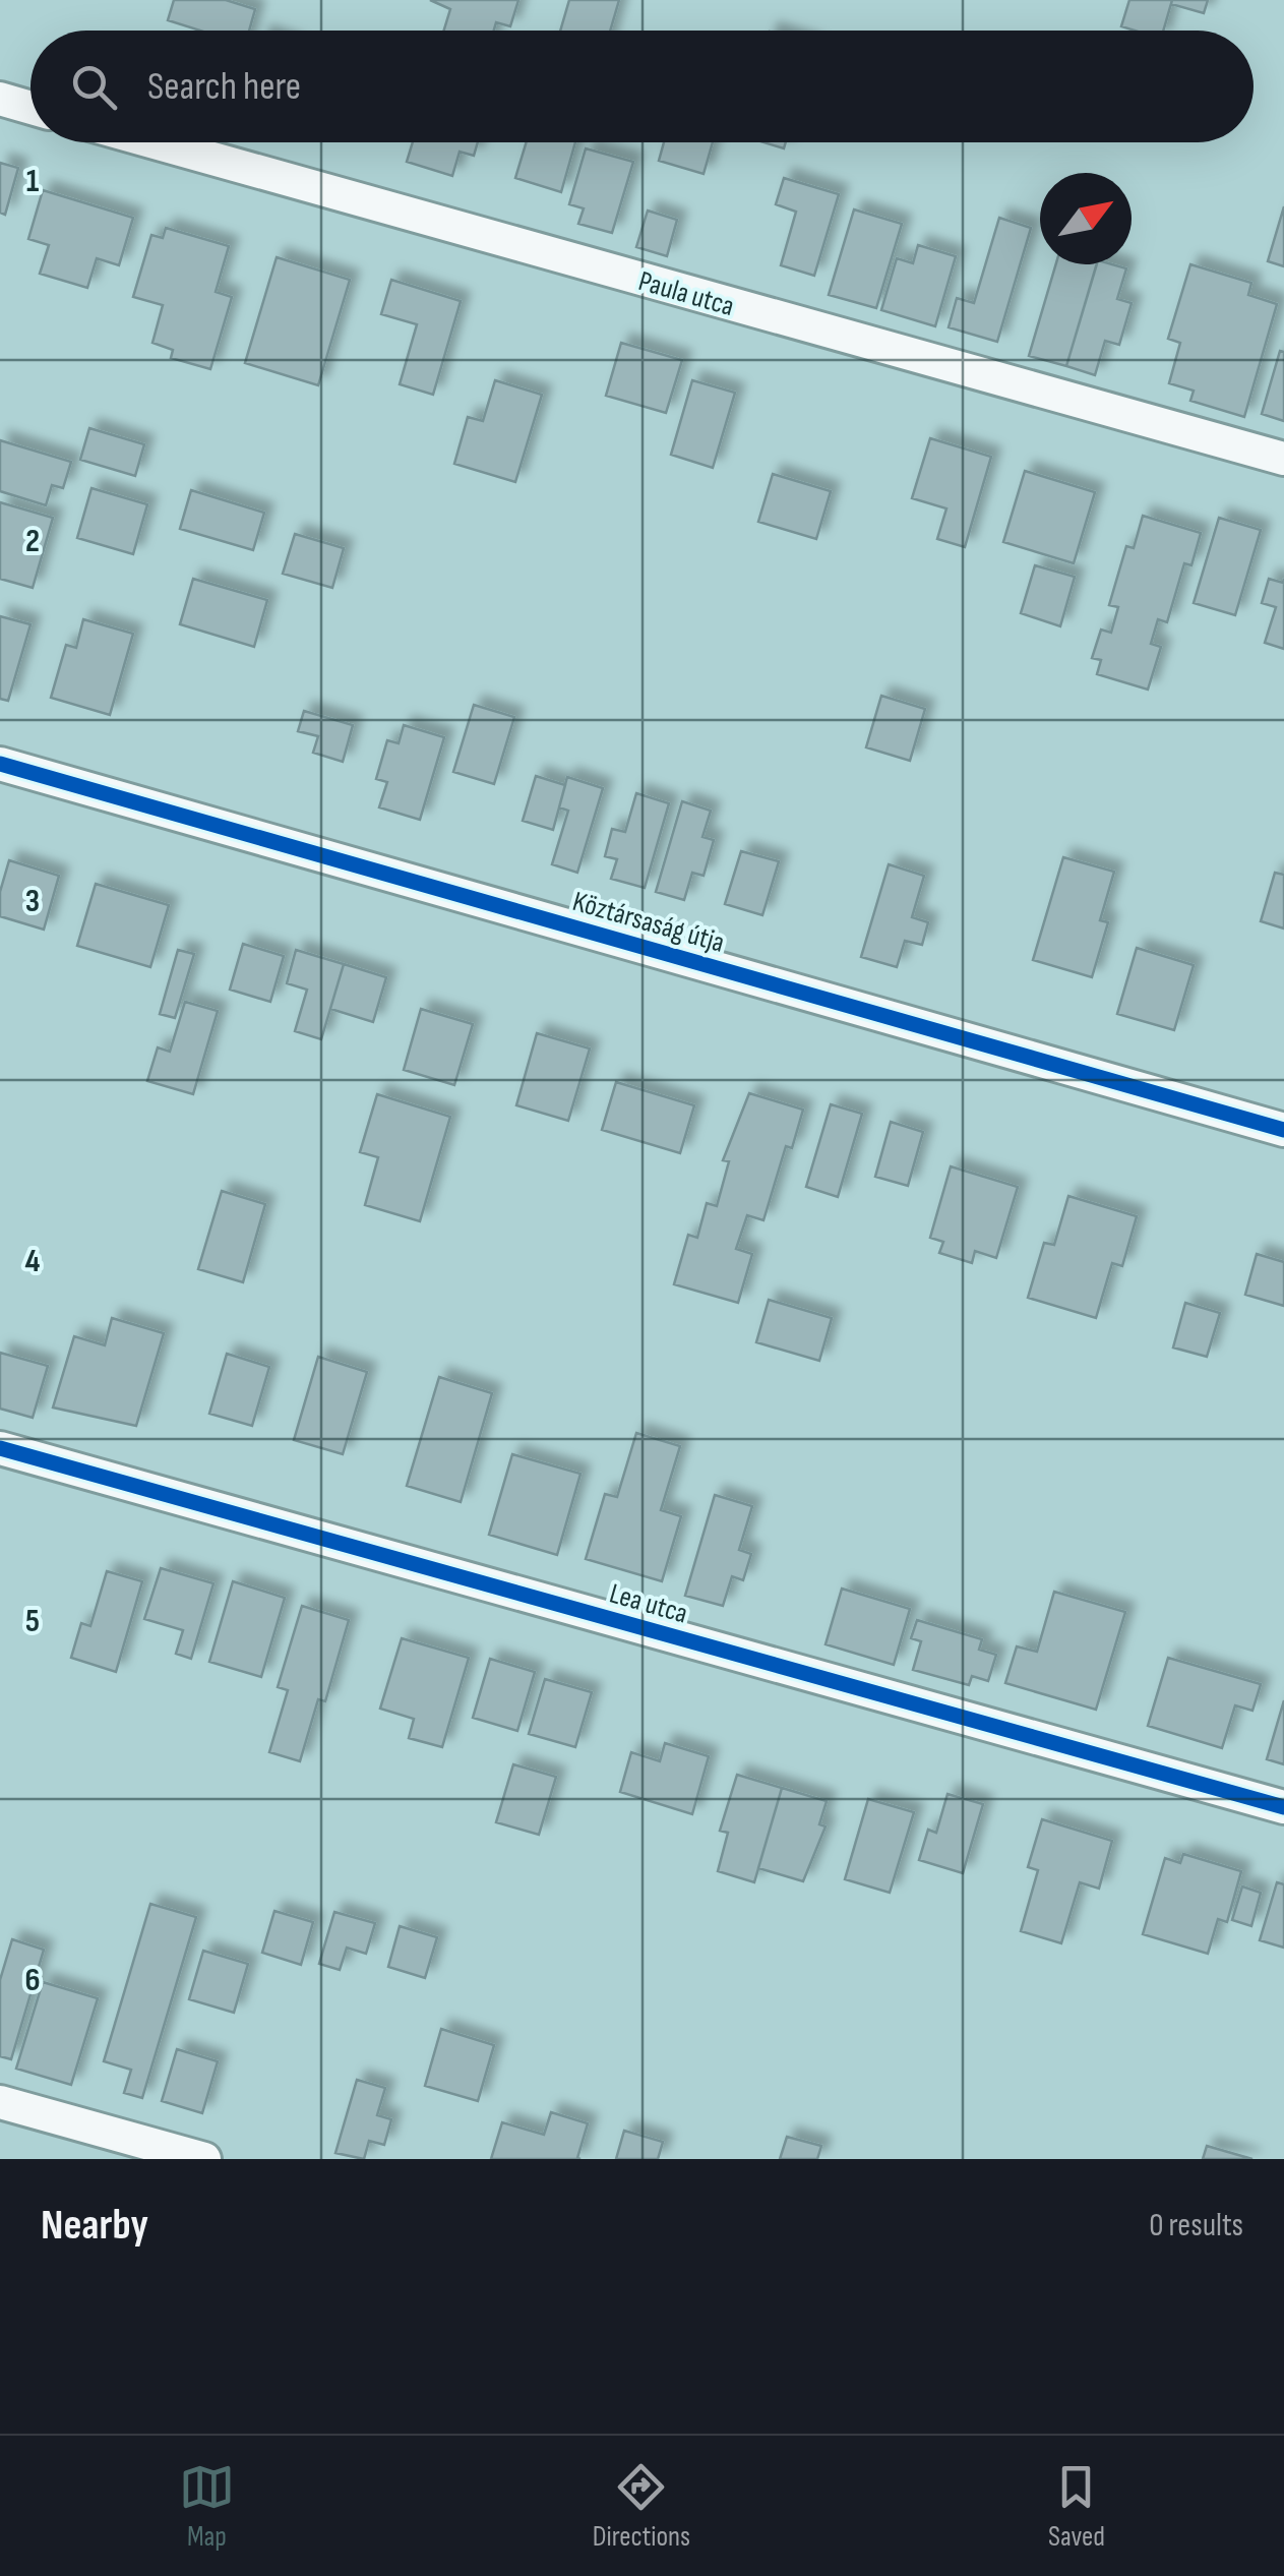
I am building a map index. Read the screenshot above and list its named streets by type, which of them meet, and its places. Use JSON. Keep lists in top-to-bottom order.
{
  "streets": {
    "street": ["Paula utca", "Köztársaság útja", "Lea utca"]
  },
  "north": "top right",
  "page": {
    "search": "Search here",
    "heading": ["Nearby", "0 results"],
    "nav": ["Map", "Directions", "Saved"]
  },
  "grid": {
    "rows": [
      "1",
      "2",
      "3",
      "4",
      "5",
      "6"
    ]
  }
}
